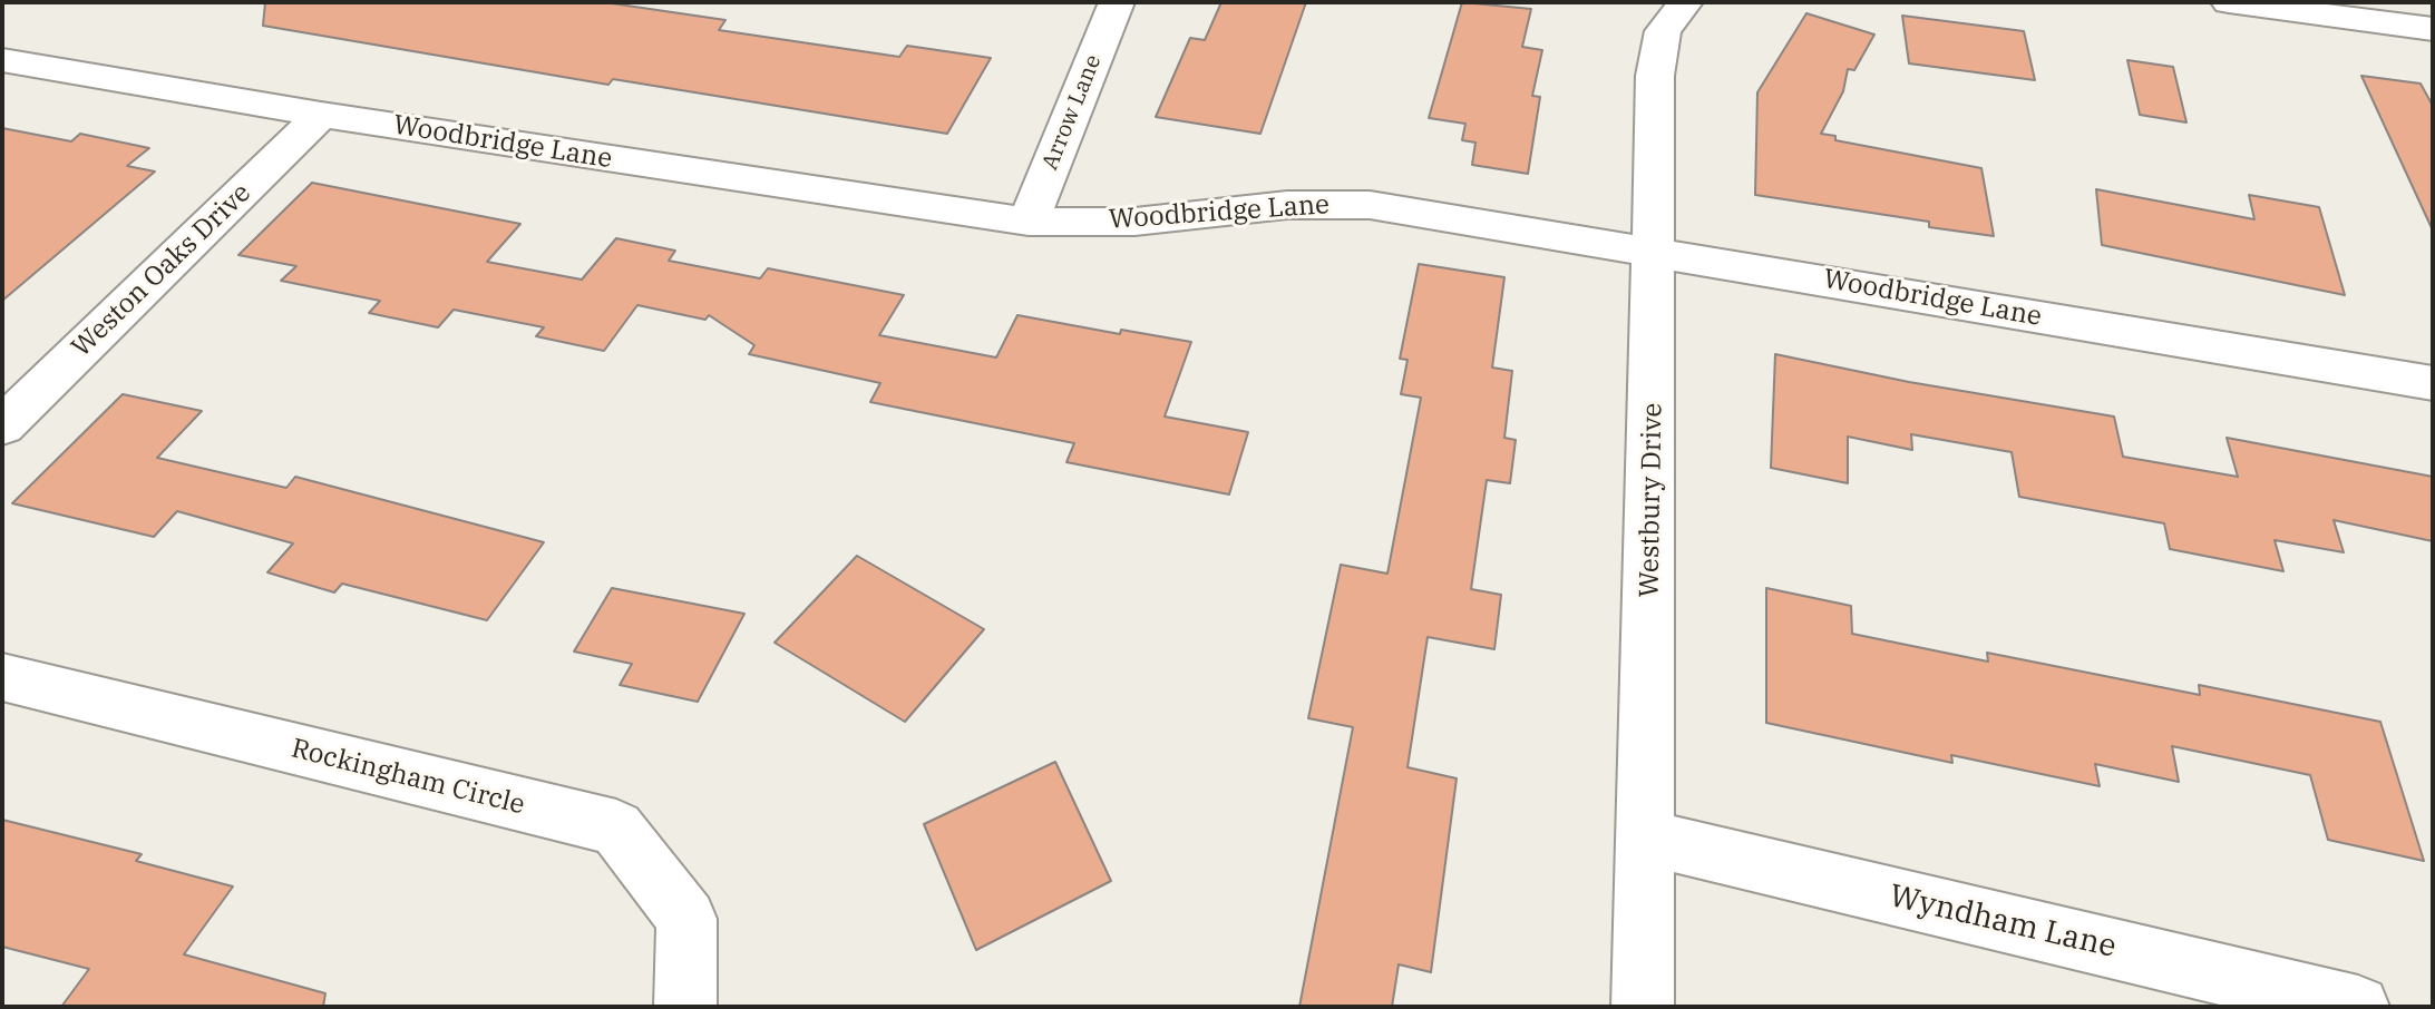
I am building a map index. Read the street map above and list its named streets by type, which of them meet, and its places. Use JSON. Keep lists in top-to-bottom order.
{
  "streets": {
    "street": [
      "Arrow Lane",
      "Woodbridge Lane",
      "Weston Oaks Drive",
      "Westbury Drive",
      "Rockingham Circle",
      "Wyndham Lane"
    ]
  },
  "crossings": [
    ["Arrow Lane", "Woodbridge Lane"],
    ["Woodbridge Lane", "Weston Oaks Drive"],
    ["Woodbridge Lane", "Westbury Drive"],
    ["Westbury Drive", "Wyndham Lane"]
  ]
}
